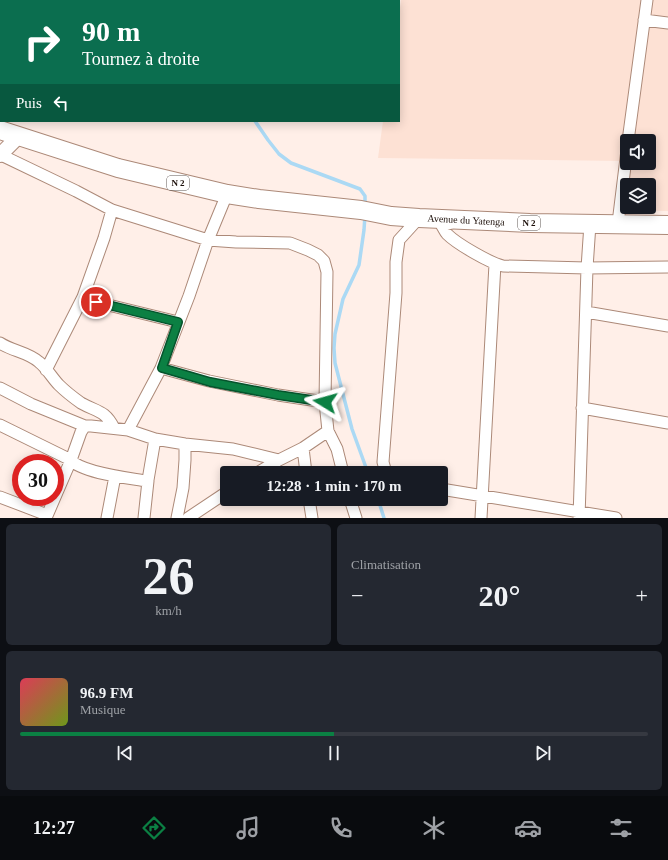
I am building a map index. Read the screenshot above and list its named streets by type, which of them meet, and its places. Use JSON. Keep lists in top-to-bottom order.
{
  "streets": {
    "main road": ["N 2", "Avenue du Yatenga"]
  },
  "crossings": [
    ["N 2", "Avenue du Yatenga"]
  ],
  "page": {
    "turn": ["90 m", "Tournez à droite"],
    "then": "Puis",
    "limit": "30",
    "trip": "12:28 · 1 min · 170 m",
    "tile": [
      ["26", "km/h"],
      "Climatisation"
    ],
    "heat": ["−", "20°", "+"],
    "song": ["96.9 FM", "Musique"],
    "tabs": "12:27"
  }
}
